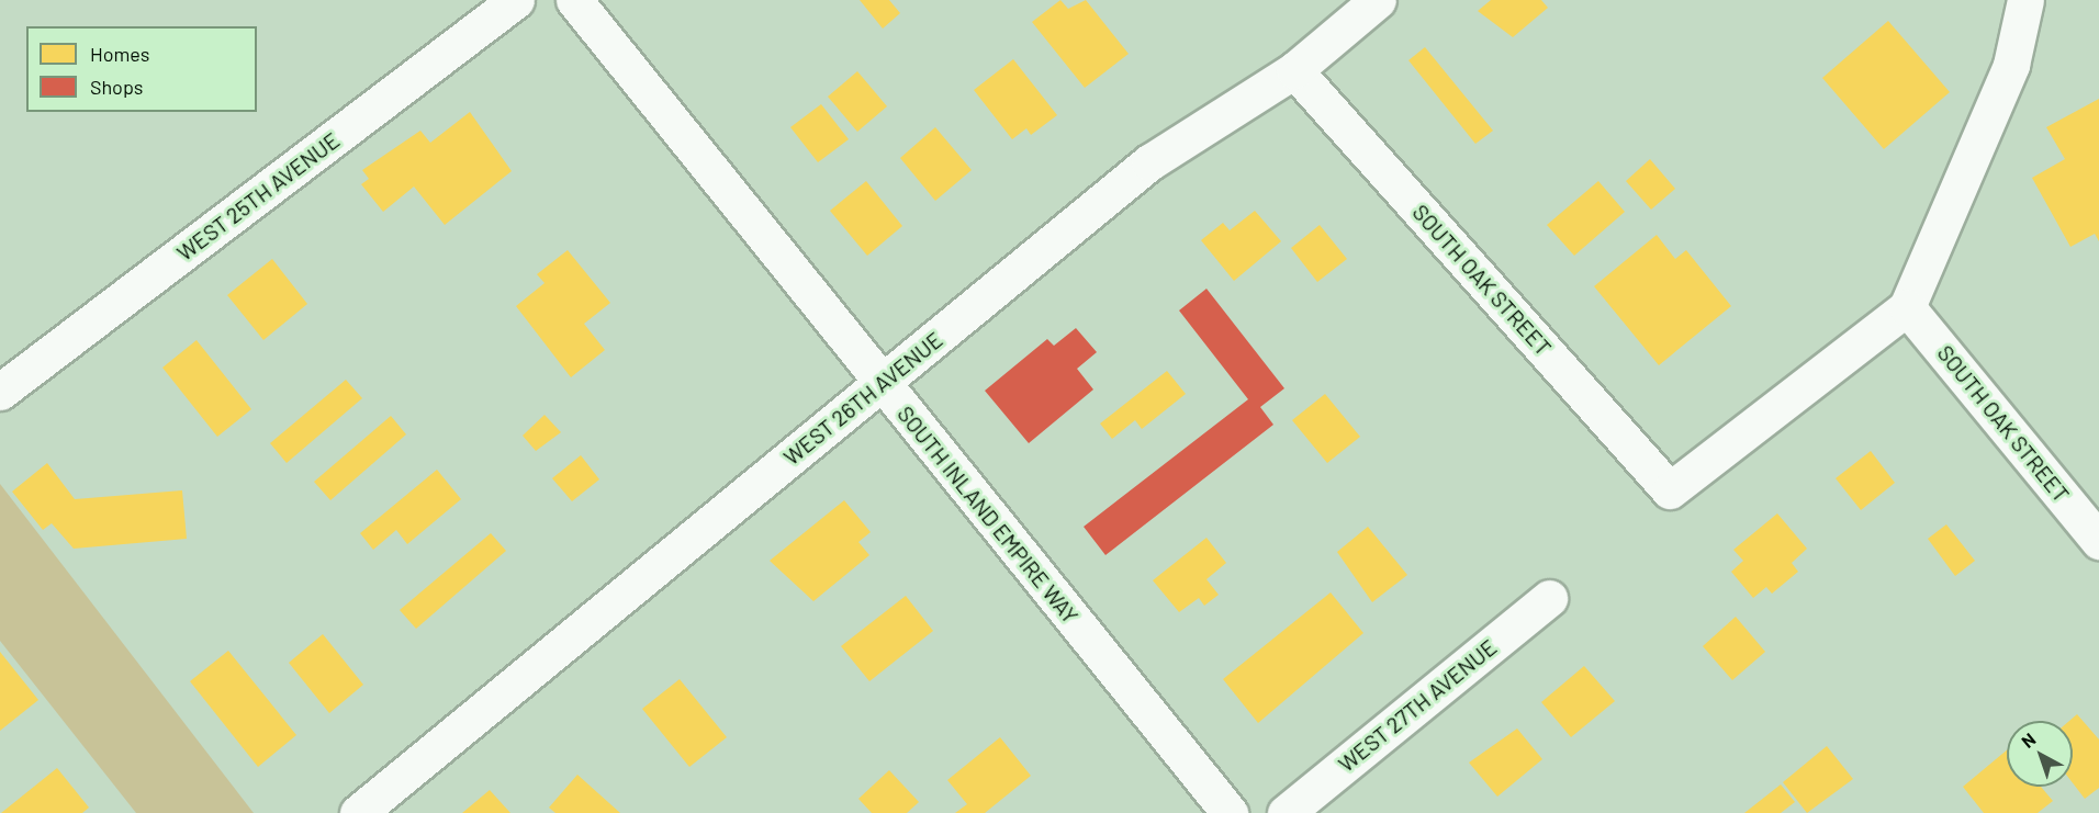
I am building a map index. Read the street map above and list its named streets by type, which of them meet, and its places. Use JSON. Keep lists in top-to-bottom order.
{
  "streets": {
    "street": [
      "WEST 25TH AVENUE",
      "SOUTH OAK STREET",
      "WEST 26TH AVENUE",
      "SOUTH INLAND EMPIRE WAY",
      "WEST 27TH AVENUE"
    ]
  },
  "crossings": [
    ["SOUTH OAK STREET", "WEST 26TH AVENUE"],
    ["WEST 26TH AVENUE", "SOUTH INLAND EMPIRE WAY"]
  ],
  "legend": ["Homes", "Shops"],
  "north": "top left"
}
